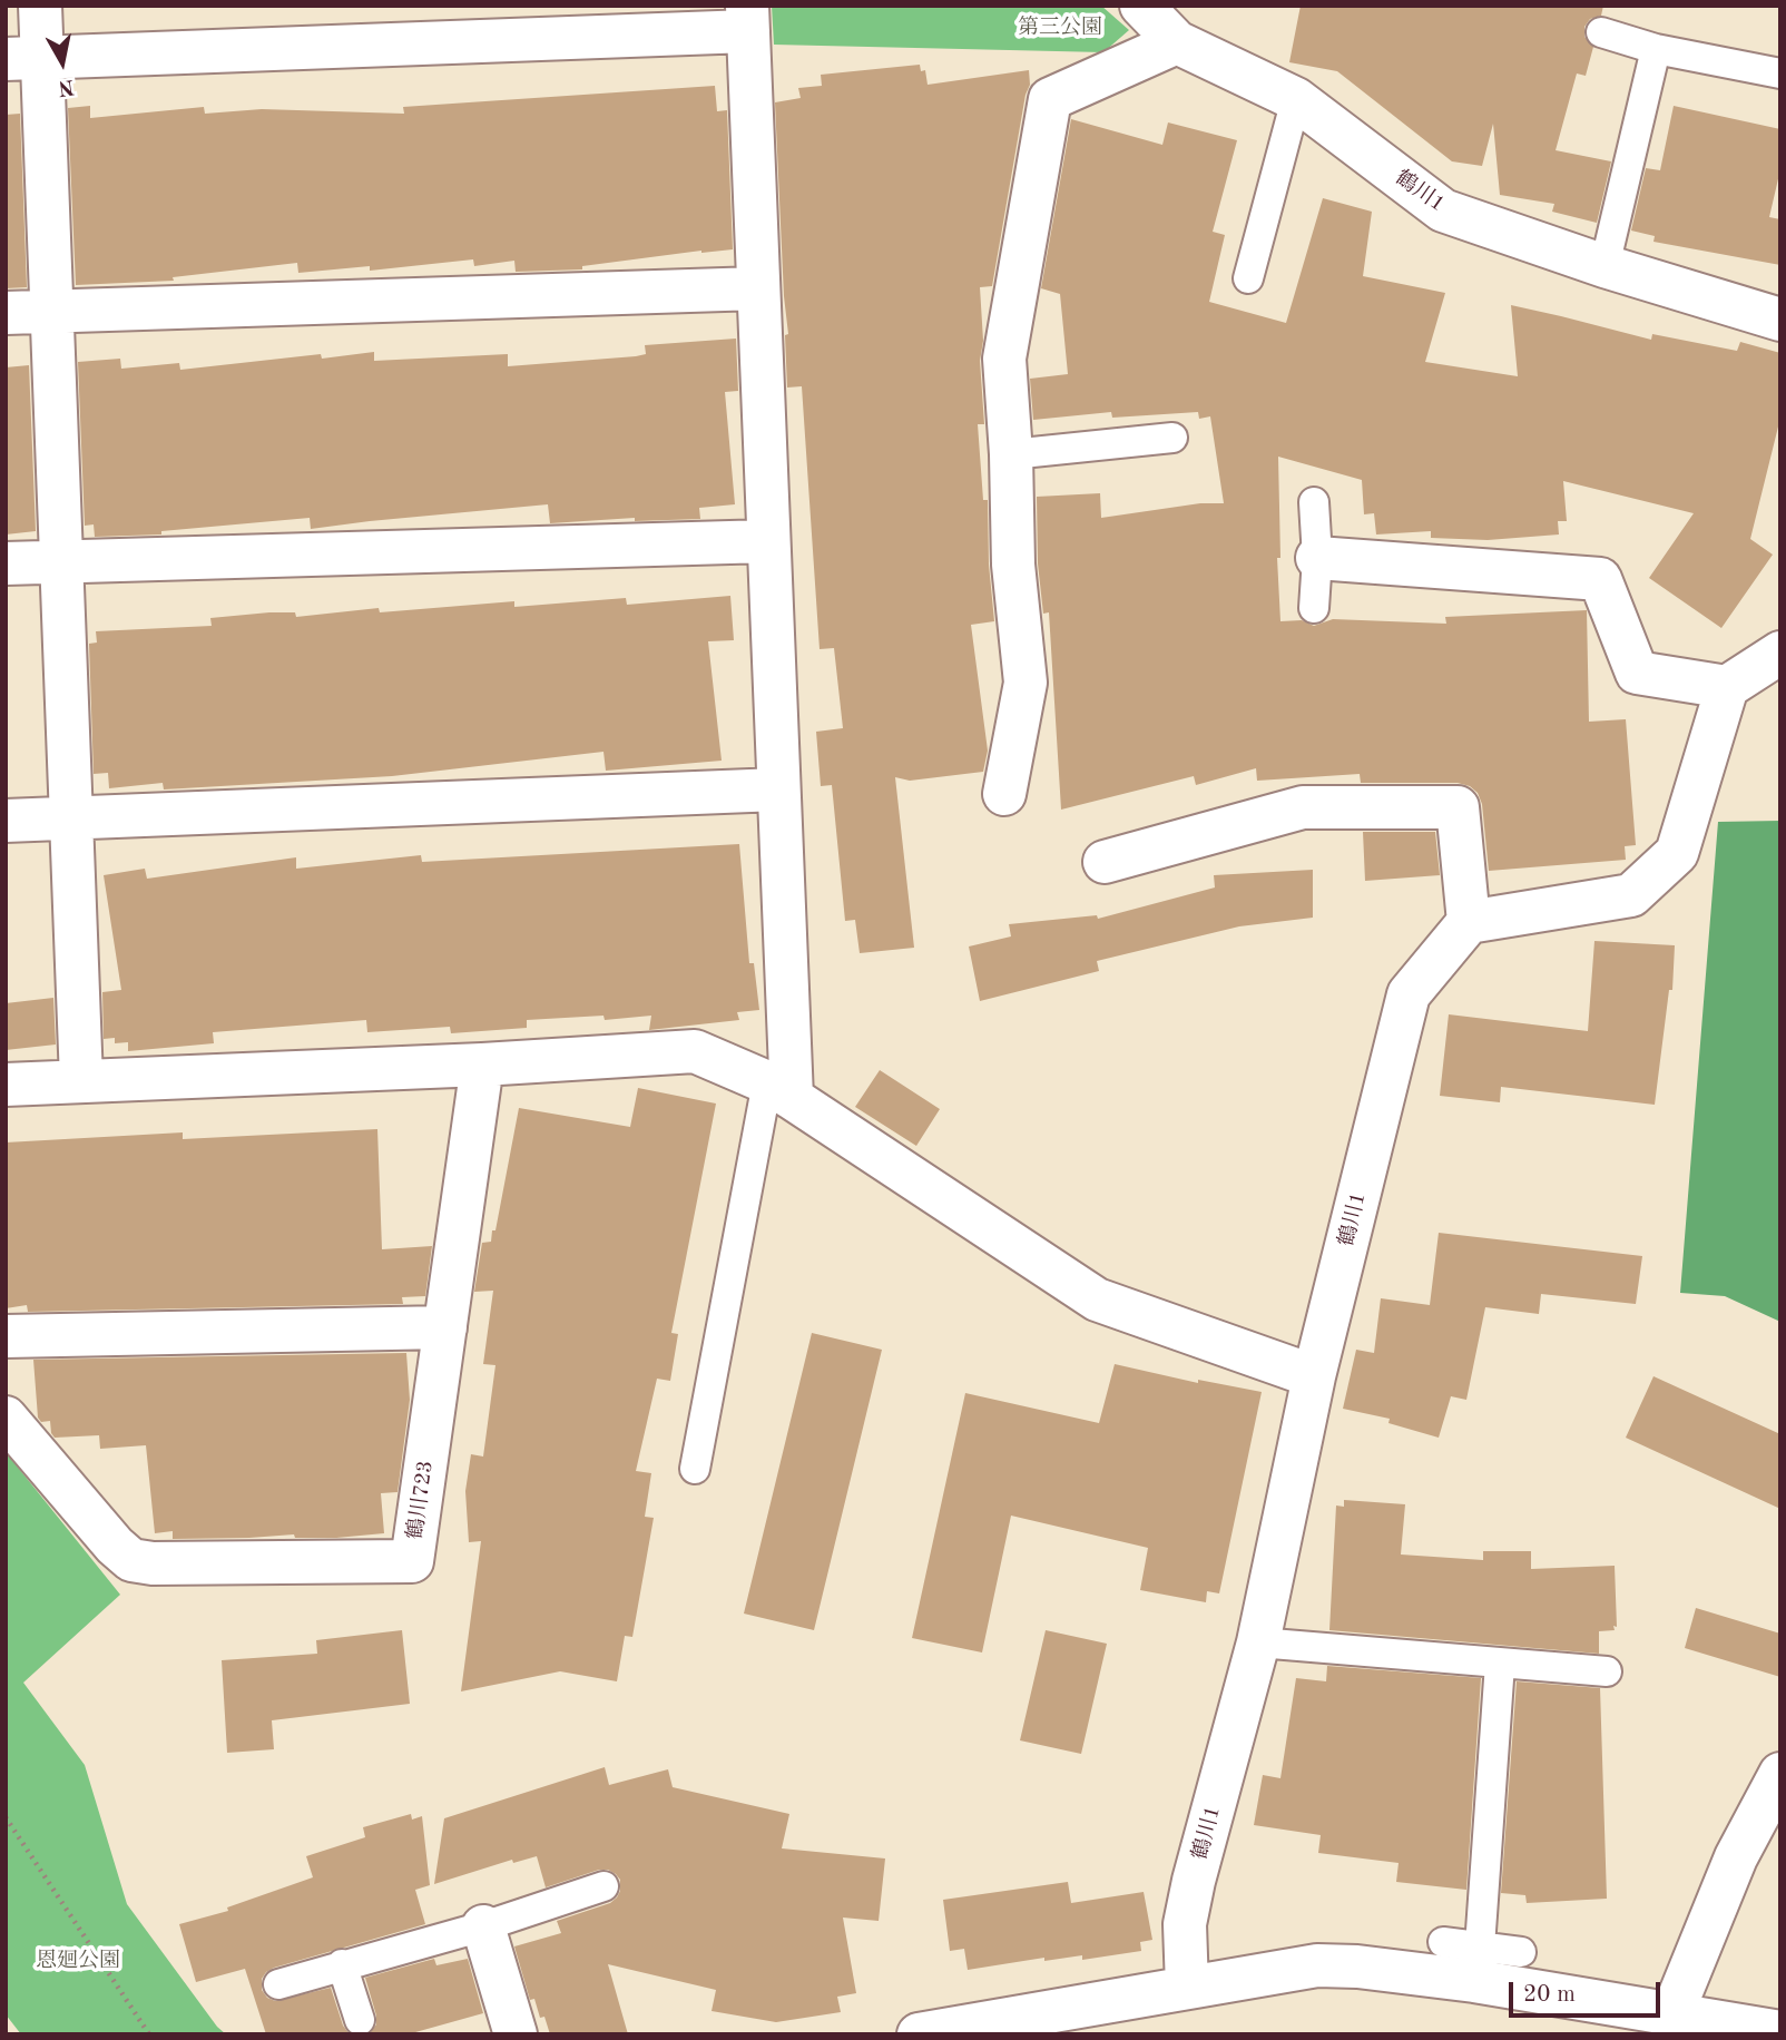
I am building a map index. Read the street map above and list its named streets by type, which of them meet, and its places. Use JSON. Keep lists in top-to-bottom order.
{
  "streets": {
    "street": ["鶴川1", "鶴川723"]
  },
  "parks": ["第三公園", "恩廻公園"],
  "scale_bar": "20 m",
  "north": "bottom"
}
